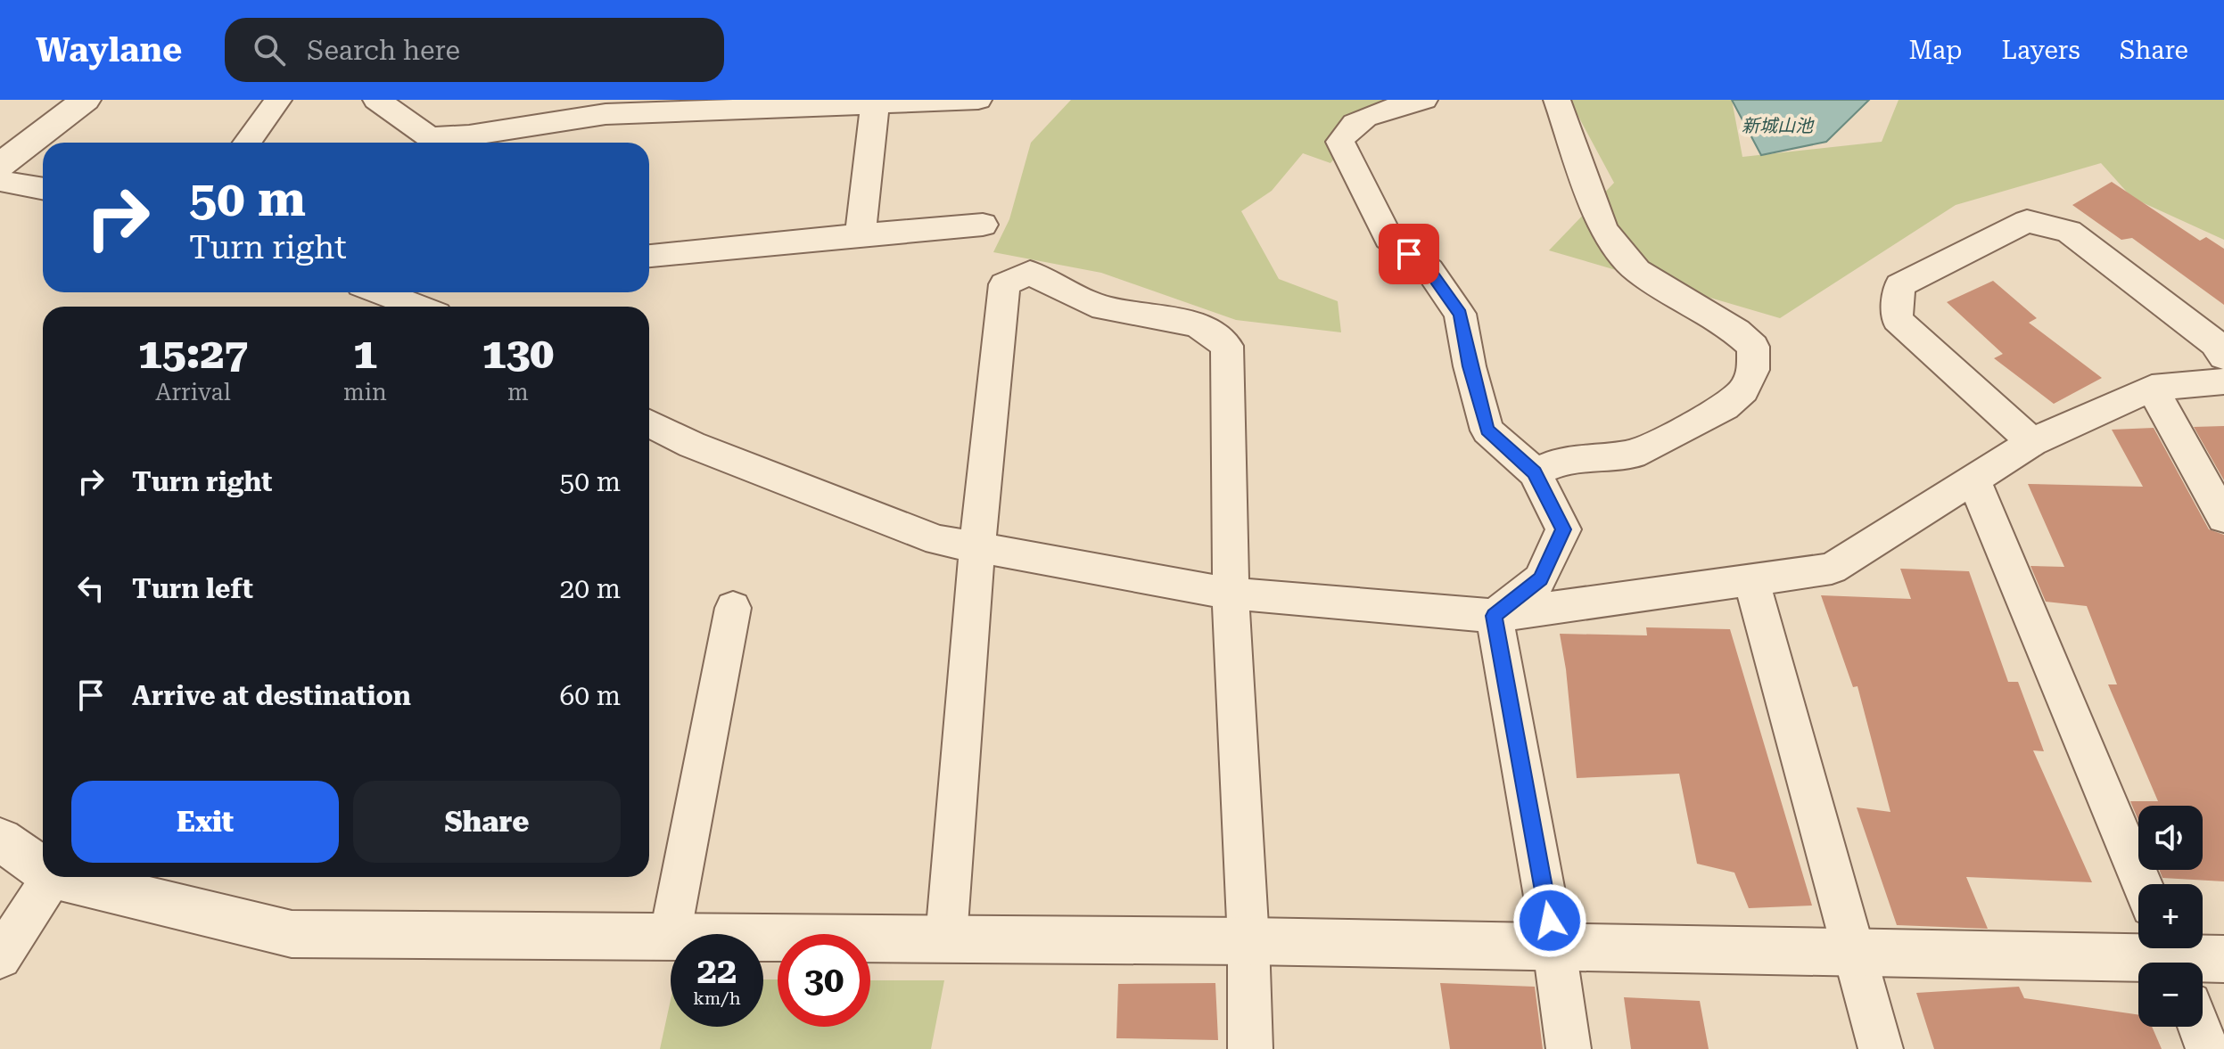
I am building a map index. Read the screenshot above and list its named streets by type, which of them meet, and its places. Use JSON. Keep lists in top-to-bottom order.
{
  "water": ["新城山池"],
  "page": {
    "header": "Waylane",
    "search": "Search here",
    "nav": ["Map", "Layers", "Share"],
    "turn": ["50 m", "Turn right"],
    "eta": [
      "15:27",
      "Arrival",
      "1",
      "min",
      "130",
      "m"
    ],
    "list": [
      {
        "name": "Turn right",
        "value": "50 m"
      },
      {
        "name": "Turn left",
        "value": "20 m"
      },
      {
        "name": "Arrive at destination",
        "value": "60 m"
      }
    ],
    "buttons": ["Exit", "Share"],
    "map_buttons": ["+", "−"],
    "speed": "22 km/h",
    "limit": "30"
  }
}
